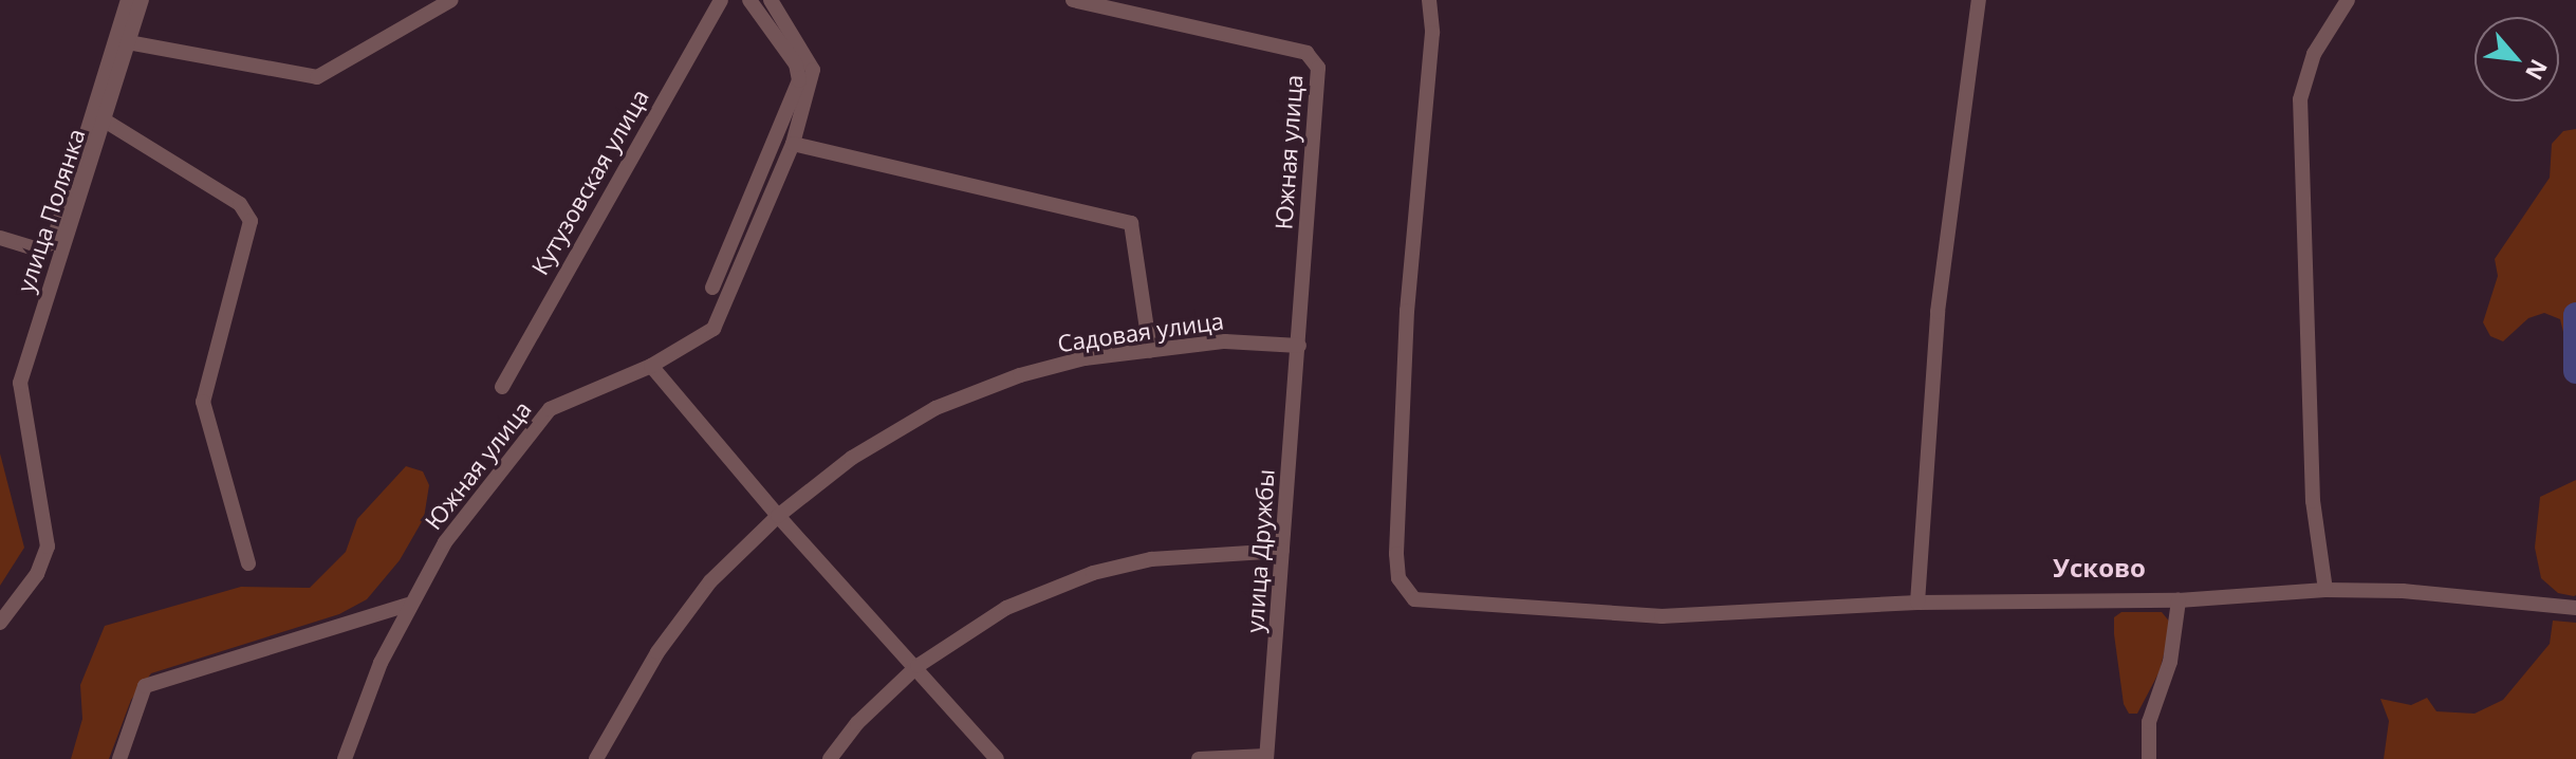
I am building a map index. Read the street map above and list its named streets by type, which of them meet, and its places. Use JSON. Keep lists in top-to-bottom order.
{
  "streets": {
    "street": [
      "Южная улица",
      "Кутузовская улица",
      "улица Полянка",
      "Садовая улица",
      "улица Дружбы"
    ]
  },
  "crossings": [
    ["Южная улица", "Садовая улица"],
    ["Южная улица", "улица Дружбы"],
    ["Садовая улица", "улица Дружбы"]
  ],
  "districts": ["Усково"],
  "north": "bottom right"
}
